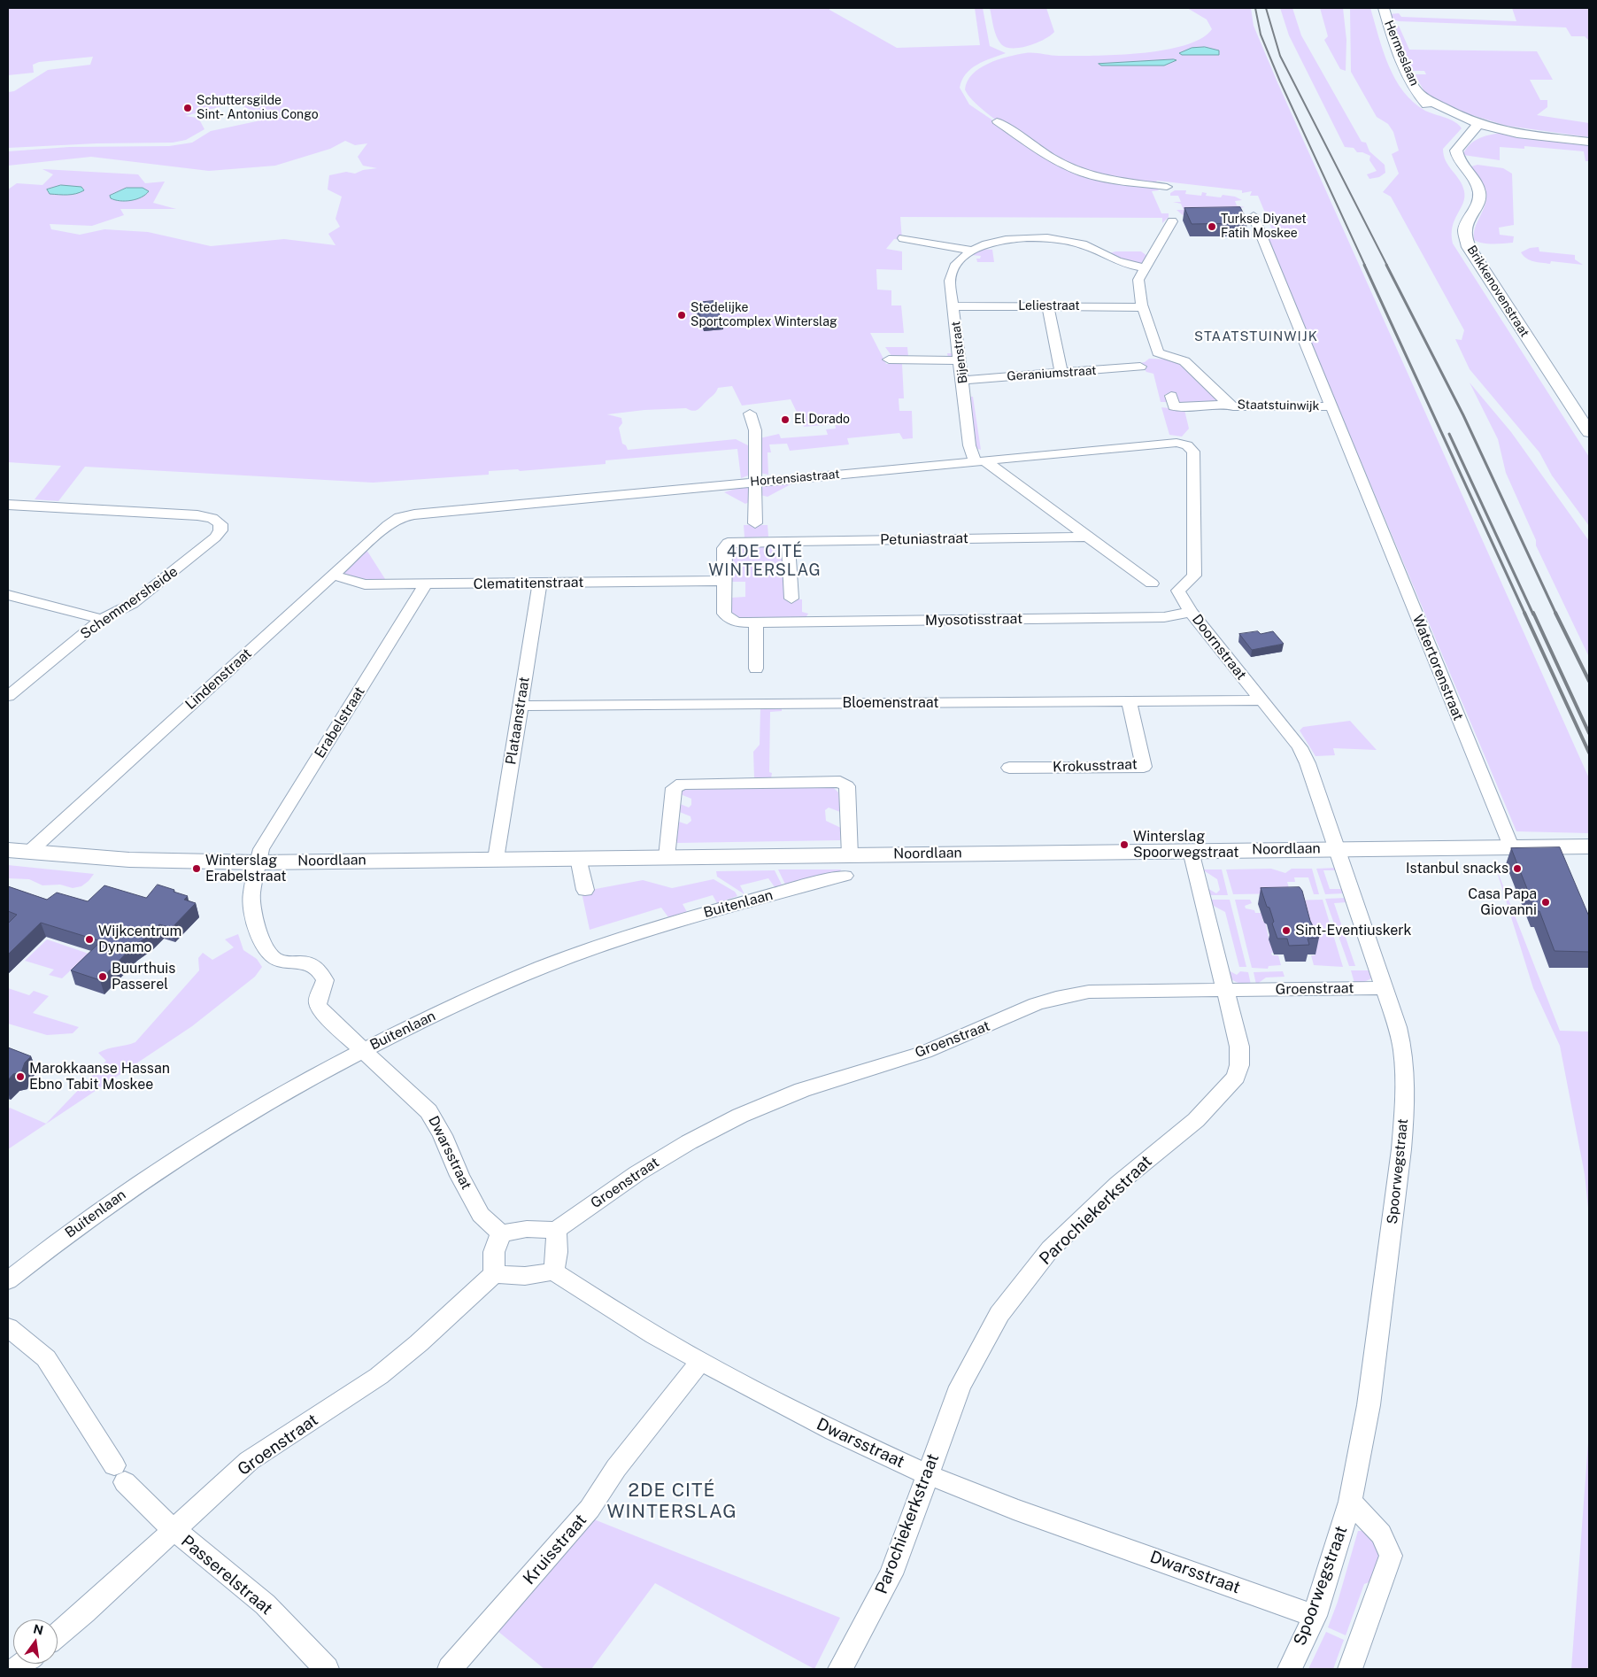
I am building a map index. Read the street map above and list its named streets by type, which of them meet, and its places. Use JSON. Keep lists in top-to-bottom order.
{
  "streets": {
    "street": [
      "Hermeslaan",
      "Brikkenovenstraat",
      "Leliestraat",
      "Bijenstraat",
      "Geraniumstraat",
      "Staatstuinwijk",
      "Hortensiastraat",
      "Petuniastraat",
      "Clematitenstraat",
      "Schemmersheide",
      "Myosotisstraat",
      "Doornstraat",
      "Watertorenstraat",
      "Lindenstraat",
      "Bloemenstraat",
      "Plataanstraat",
      "Erabelstraat",
      "Krokusstraat",
      "Noordlaan",
      "Buitenlaan",
      "Groenstraat",
      "Dwarsstraat",
      "Spoorwegstraat",
      "Parochiekerkstraat",
      "Kruisstraat",
      "Passerelstraat"
    ]
  },
  "crossings": [
    ["Leliestraat", "Bijenstraat"],
    ["Leliestraat", "Staatstuinwijk"],
    ["Bijenstraat", "Geraniumstraat"],
    ["Bijenstraat", "Hortensiastraat"],
    ["Staatstuinwijk", "Watertorenstraat"],
    ["Hortensiastraat", "Doornstraat"],
    ["Hortensiastraat", "Lindenstraat"],
    ["Petuniastraat", "Clematitenstraat"],
    ["Clematitenstraat", "Lindenstraat"],
    ["Clematitenstraat", "Plataanstraat"],
    ["Clematitenstraat", "Erabelstraat"],
    ["Myosotisstraat", "Doornstraat"],
    ["Doornstraat", "Bloemenstraat"],
    ["Doornstraat", "Noordlaan"],
    ["Doornstraat", "Spoorwegstraat"],
    ["Watertorenstraat", "Noordlaan"],
    ["Lindenstraat", "Noordlaan"],
    ["Bloemenstraat", "Plataanstraat"],
    ["Bloemenstraat", "Krokusstraat"],
    ["Plataanstraat", "Noordlaan"],
    ["Erabelstraat", "Noordlaan"],
    ["Erabelstraat", "Dwarsstraat"],
    ["Noordlaan", "Dwarsstraat"],
    ["Noordlaan", "Spoorwegstraat"],
    ["Noordlaan", "Parochiekerkstraat"],
    ["Buitenlaan", "Dwarsstraat"],
    ["Groenstraat", "Spoorwegstraat"],
    ["Groenstraat", "Parochiekerkstraat"],
    ["Groenstraat", "Passerelstraat"],
    ["Dwarsstraat", "Spoorwegstraat"],
    ["Dwarsstraat", "Parochiekerkstraat"],
    ["Dwarsstraat", "Kruisstraat"]
  ],
  "districts": ["STAATSTUINWIJK", "4DE CITÉ WINTERSLAG", "2DE CITÉ WINTERSLAG"],
  "places": [
    "Schuttersgilde Sint- Antonius Congo",
    "Turkse Diyanet Fatih Moskee",
    "Stedelijke Sportcomplex Winterslag",
    "El Dorado",
    "Winterslag Spoorwegstraat",
    "Winterslag Erabelstraat",
    "Istanbul snacks",
    "Casa Papa Giovanni",
    "Sint-Eventiuskerk",
    "Wijkcentrum Dynamo",
    "Buurthuis Passerel",
    "Marokkaanse Hassan Ebno Tabit Moskee"
  ],
  "north": "top"
}
